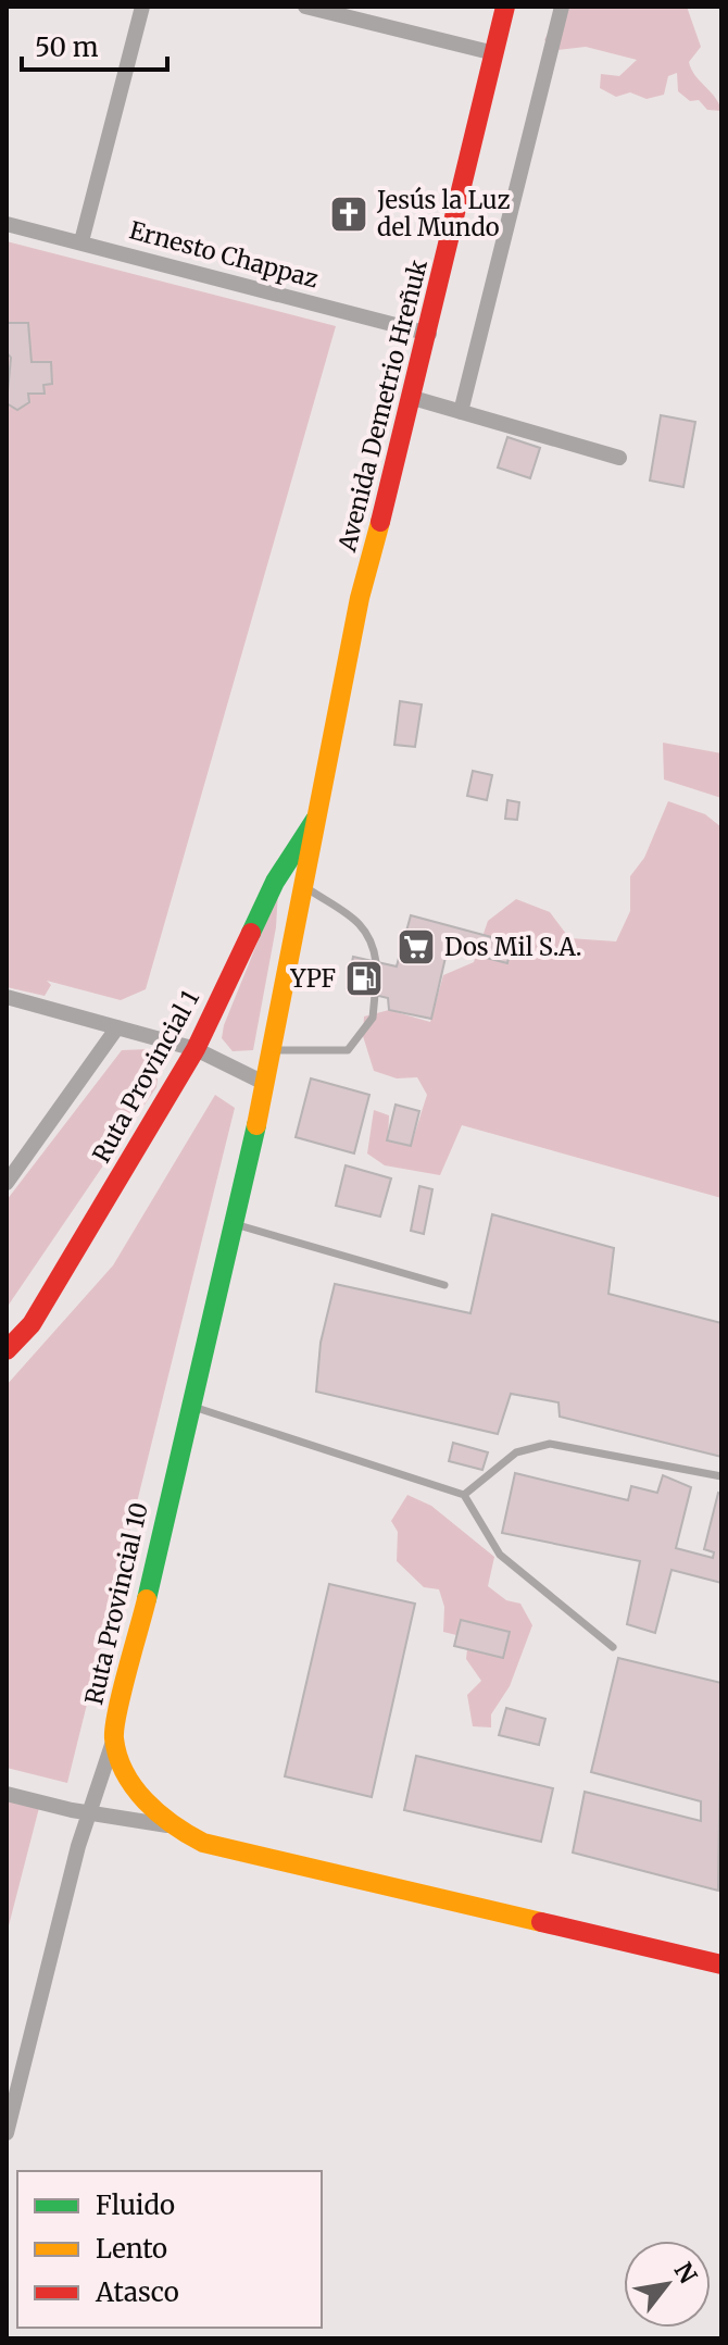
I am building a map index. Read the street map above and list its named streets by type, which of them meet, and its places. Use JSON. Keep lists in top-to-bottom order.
{
  "streets": {
    "main road": ["Avenida Demetrio Hreñuk", "Ruta Provincial 1", "Ruta Provincial 10"],
    "street": ["Ernesto Chappaz"]
  },
  "crossings": [
    ["Ernesto Chappaz", "Avenida Demetrio Hreñuk"],
    ["Avenida Demetrio Hreñuk", "Ruta Provincial 1"],
    ["Avenida Demetrio Hreñuk", "Ruta Provincial 10"],
    ["Ruta Provincial 1", "Ruta Provincial 10"]
  ],
  "places": {
    "church": ["Jesús la Luz del Mundo"],
    "supermarket": ["Dos Mil S.A."],
    "fuel station": ["YPF"]
  },
  "legend": ["Fluido", "Lento", "Atasco"],
  "scale_bar": "50 m",
  "north": "top right"
}
